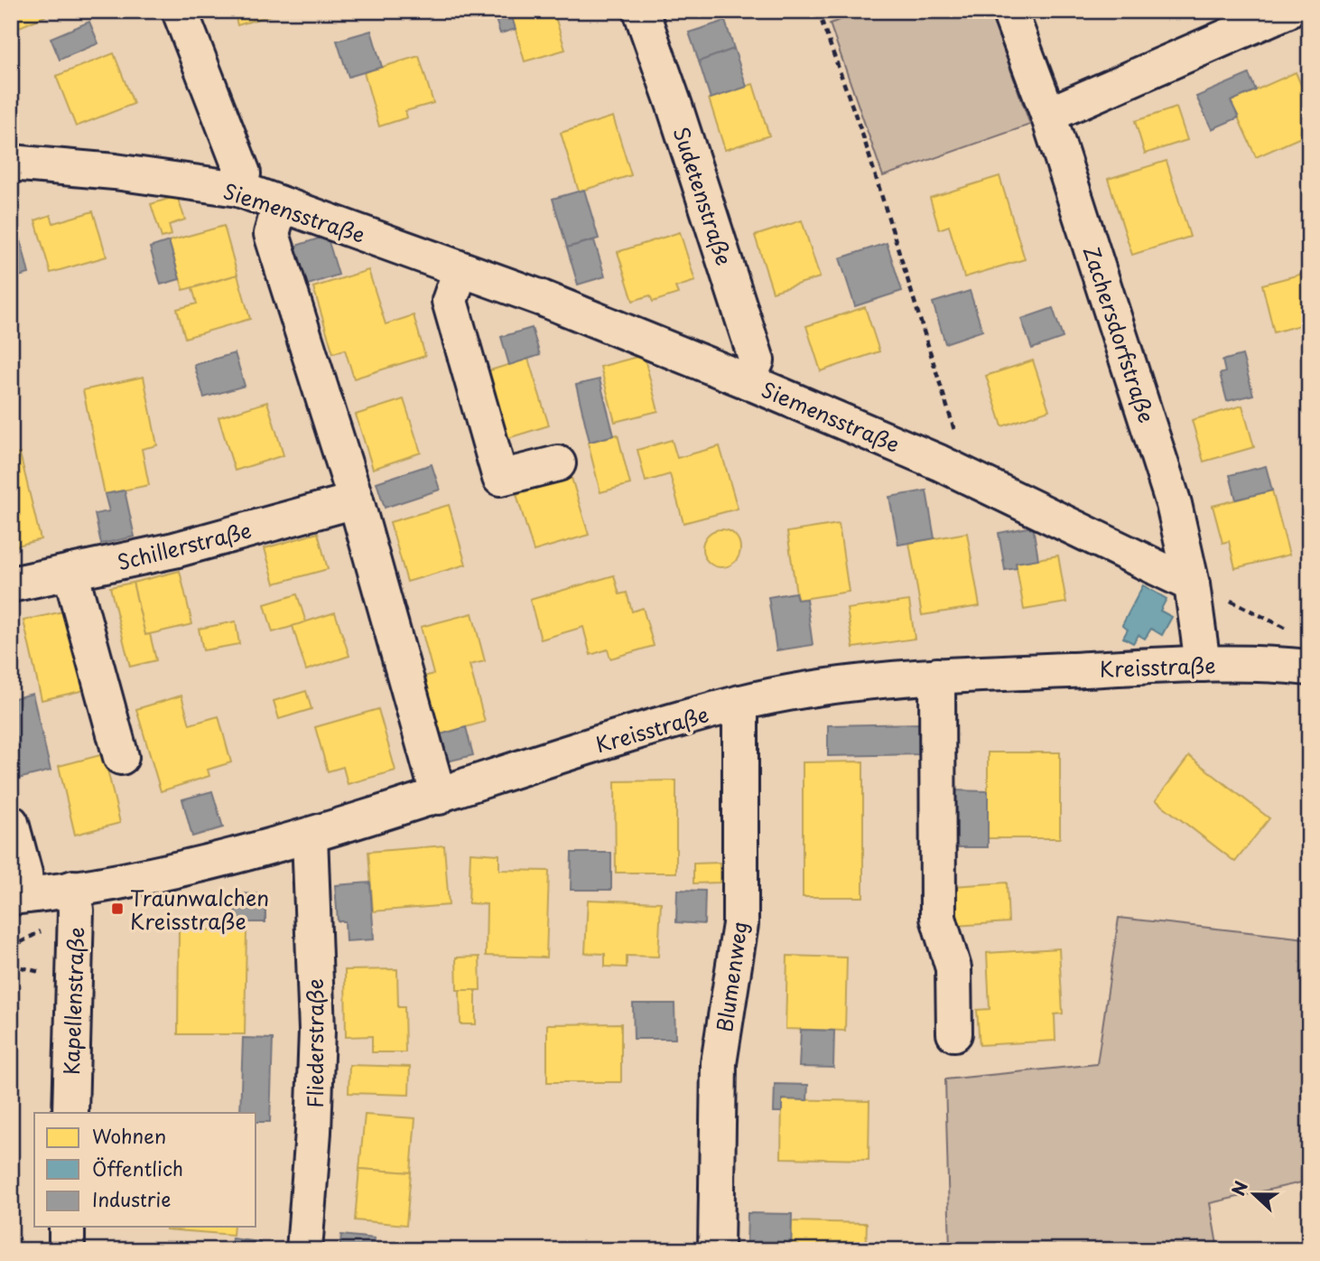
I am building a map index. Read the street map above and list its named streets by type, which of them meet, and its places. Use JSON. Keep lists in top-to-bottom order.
{
  "streets": {
    "street": [
      "Sudetenstraße",
      "Siemensstraße",
      "Zachersdorfstraße",
      "Schillerstraße",
      "Kreisstraße",
      "Blumenweg",
      "Kapellenstraße",
      "Fliederstraße"
    ]
  },
  "crossings": [
    ["Sudetenstraße", "Siemensstraße"],
    ["Siemensstraße", "Zachersdorfstraße"],
    ["Zachersdorfstraße", "Kreisstraße"],
    ["Kreisstraße", "Blumenweg"],
    ["Kreisstraße", "Kapellenstraße"],
    ["Kreisstraße", "Fliederstraße"]
  ],
  "places": {
    "transit": ["Traunwalchen Kreisstraße"]
  },
  "legend": ["Wohnen", "Öffentlich", "Industrie"],
  "north": "left"
}
